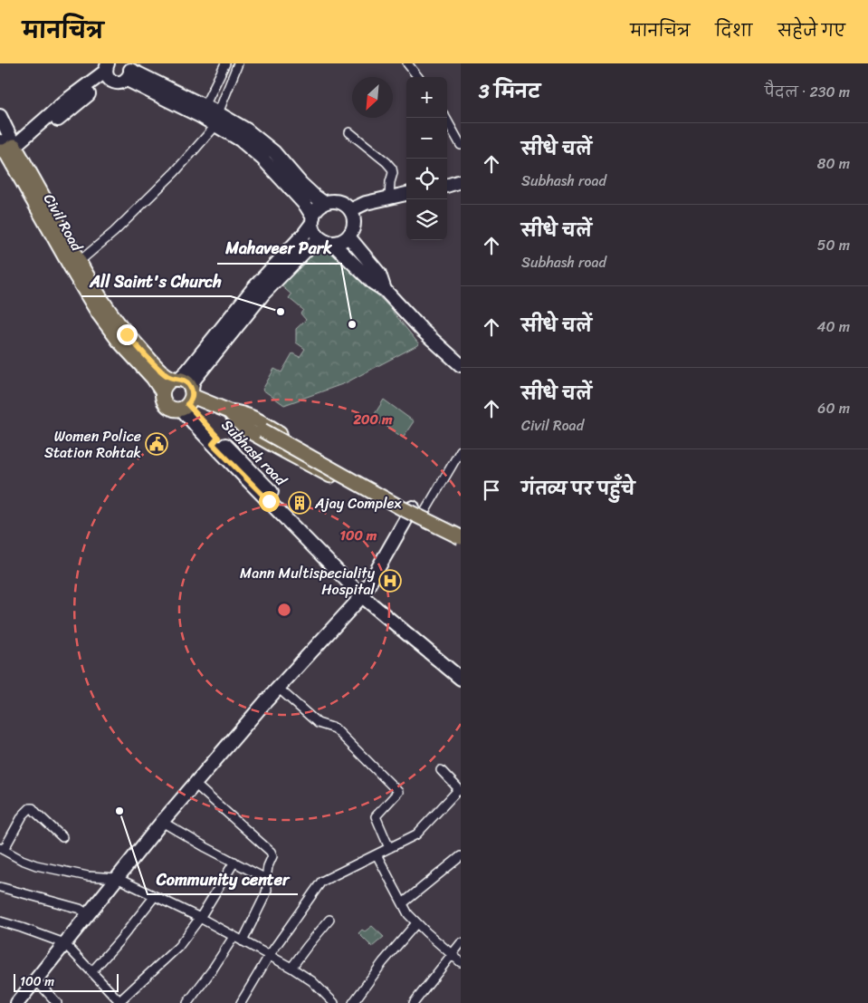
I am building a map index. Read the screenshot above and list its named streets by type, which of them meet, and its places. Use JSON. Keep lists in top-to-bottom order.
{
  "streets": {
    "main road": ["Civil Road"],
    "street": ["Subhash road"]
  },
  "crossings": [
    ["Civil Road", "Subhash road"]
  ],
  "places": {
    "other": ["All Saint's Church", "Mahaveer Park", "Community center"],
    "public building": ["Women Police Station Rohtak"],
    "building": ["Ajay Complex"],
    "hospital": ["Mann Multispeciality Hospital"]
  },
  "scale_bar": "100 m",
  "north": "bottom left",
  "page": {
    "header": "मानचित्र",
    "nav": ["मानचित्र", "दिशा", "सहेजे गए"],
    "heading": ["3 मिनट", "पैदल · 230 m"],
    "map_buttons": ["+", "−"],
    "list": [
      ["सीधे चलें", "Subhash road", "80 m"],
      ["सीधे चलें", "Subhash road", "50 m"],
      ["सीधे चलें", "40 m"],
      ["सीधे चलें", "Civil Road", "60 m"],
      "गंतव्य पर पहुँचे"
    ],
    "scale": "100 m"
  },
  "rings": ["200 m", "100 m"]
}
